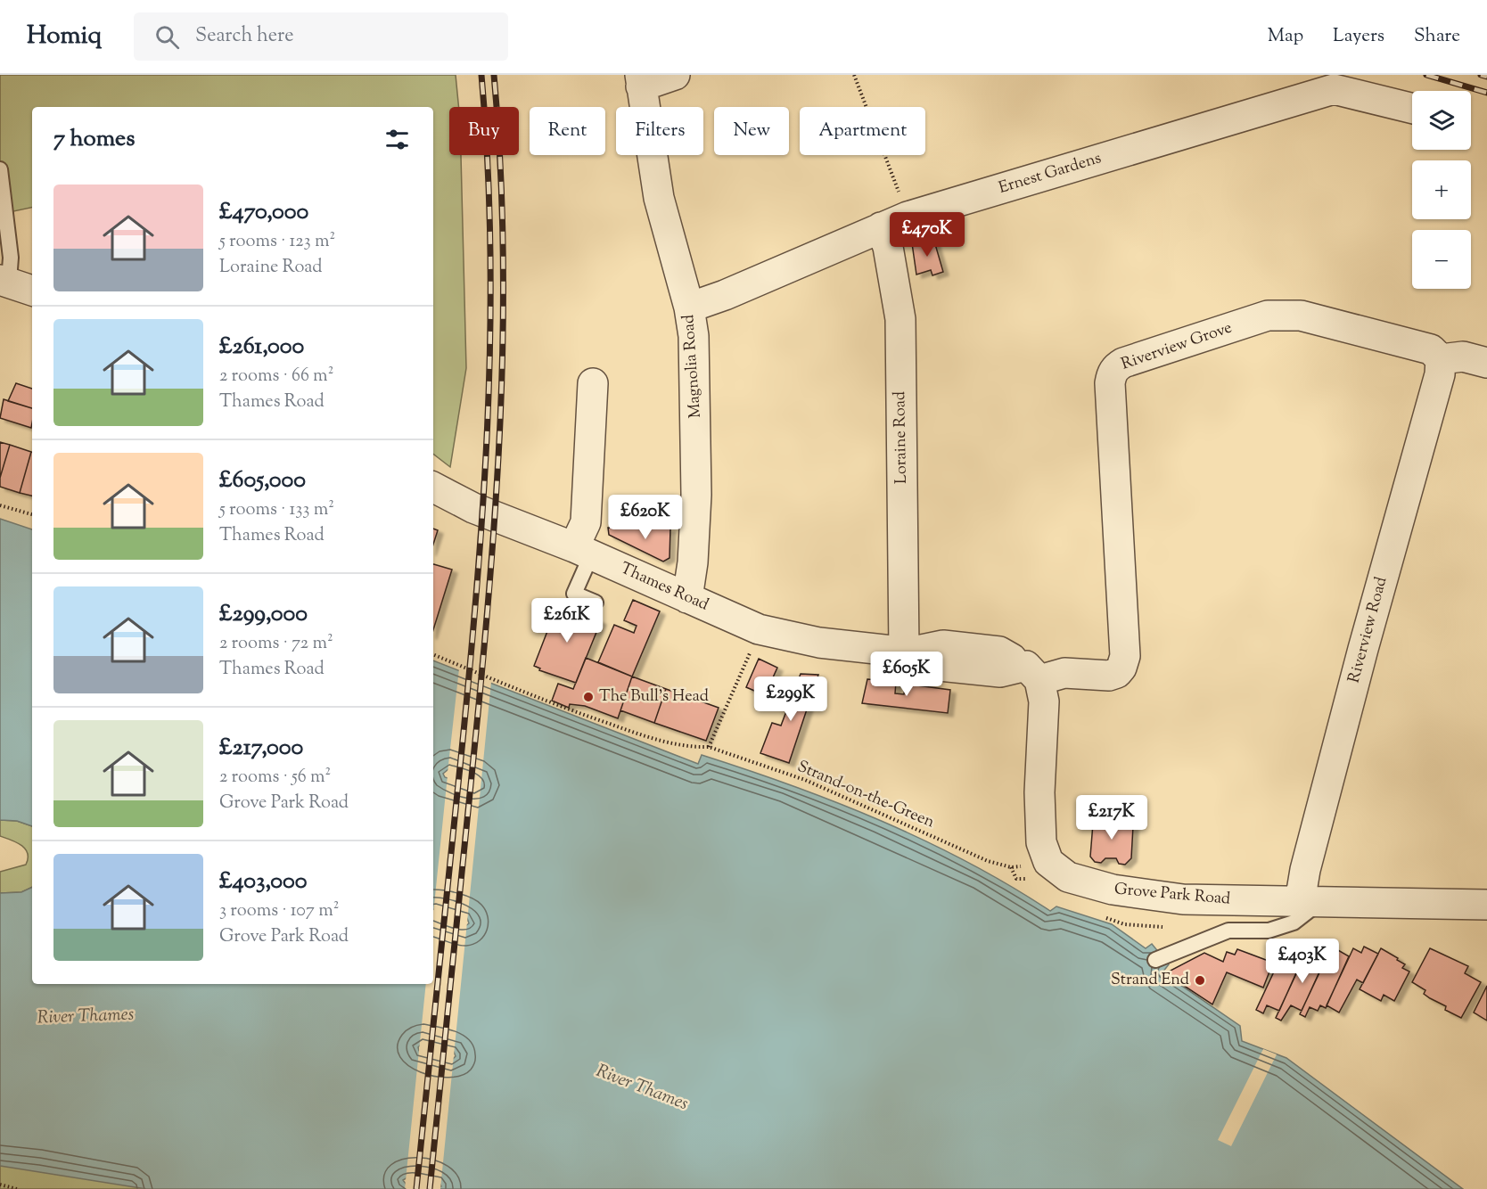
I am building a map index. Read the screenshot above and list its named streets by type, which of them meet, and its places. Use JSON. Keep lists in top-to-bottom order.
{
  "streets": {
    "street": [
      "Ernest Gardens",
      "Riverview Grove",
      "Magnolia Road",
      "Loraine Road",
      "Thames Road",
      "Riverview Road",
      "Grove Park Road"
    ],
    "path": ["Strand-on-the-Green"]
  },
  "crossings": [
    ["Ernest Gardens", "Magnolia Road"],
    ["Ernest Gardens", "Loraine Road"],
    ["Riverview Grove", "Thames Road"],
    ["Riverview Grove", "Riverview Road"],
    ["Riverview Grove", "Grove Park Road"],
    ["Magnolia Road", "Thames Road"],
    ["Loraine Road", "Thames Road"],
    ["Thames Road", "Grove Park Road"],
    ["Riverview Road", "Grove Park Road"]
  ],
  "water": ["River Thames"],
  "places": ["The Bull's Head", "Strand End"],
  "page": {
    "header": "Homiq",
    "search": "Search here",
    "nav": ["Map", "Layers", "Share"],
    "map_buttons": ["+", "−"],
    "chip": [
      "Buy",
      "Rent",
      "Filters",
      "New",
      "Apartment"
    ],
    "heading": "7 homes",
    "list": [
      {
        "name": "£470,000",
        "note": "5 rooms · 123 m² · Loraine Road"
      },
      {
        "name": "£261,000",
        "note": "2 rooms · 66 m² · Thames Road"
      },
      {
        "name": "£605,000",
        "note": "5 rooms · 133 m² · Thames Road"
      },
      {
        "name": "£299,000",
        "note": "2 rooms · 72 m² · Thames Road"
      },
      {
        "name": "£217,000",
        "note": "2 rooms · 56 m² · Grove Park Road"
      },
      {
        "name": "£403,000",
        "note": "3 rooms · 107 m² · Grove Park Road"
      }
    ],
    "price": [
      "£470K",
      "£620K",
      "£261K",
      "£605K",
      "£299K",
      "£217K",
      "£403K"
    ]
  }
}
